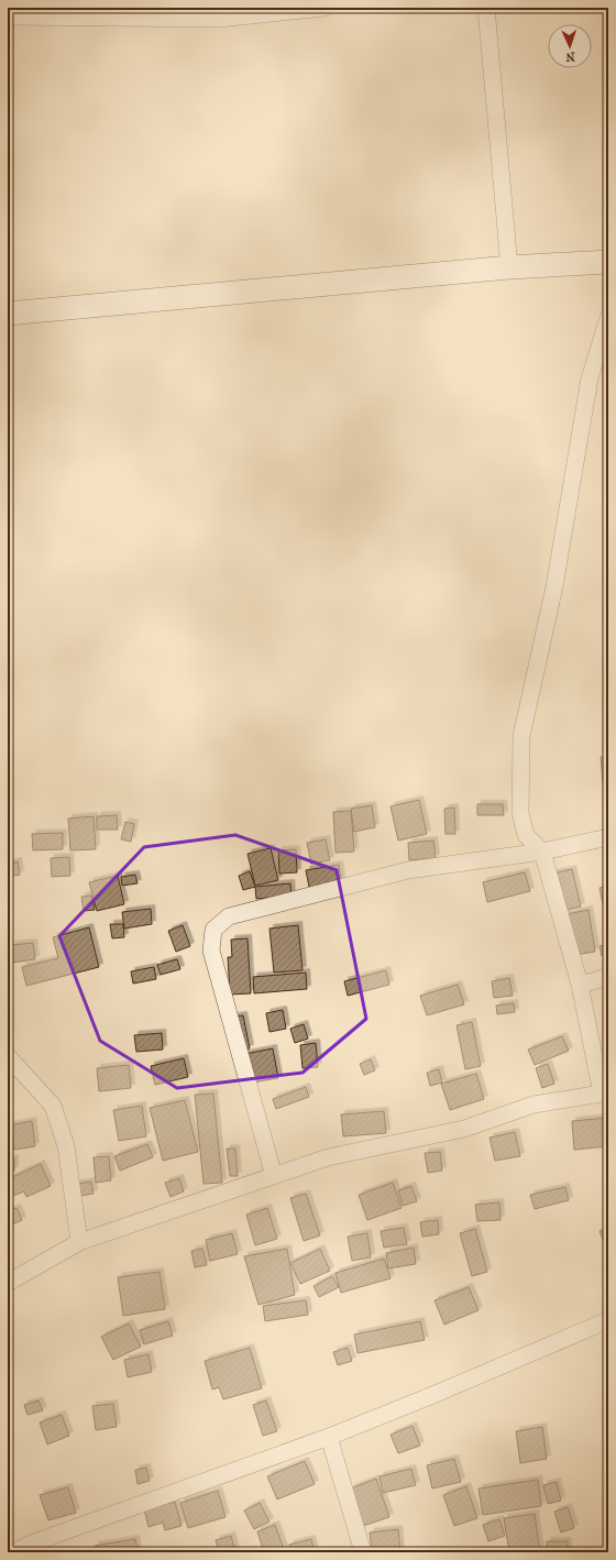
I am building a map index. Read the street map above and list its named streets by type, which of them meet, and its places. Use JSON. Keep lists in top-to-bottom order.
{
  "north": "bottom"
}
